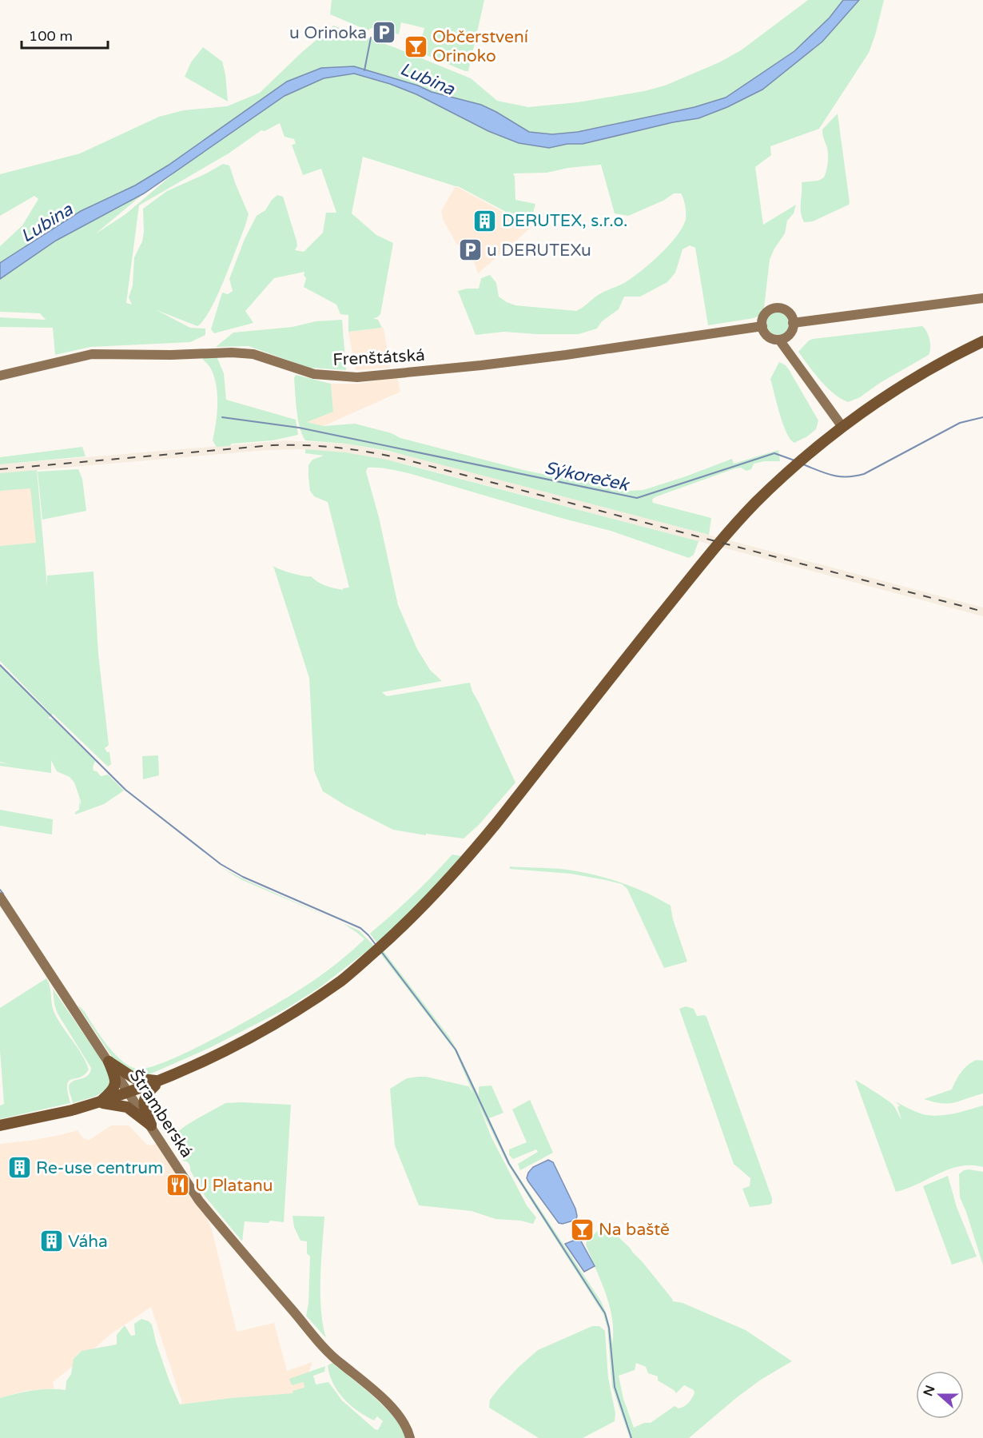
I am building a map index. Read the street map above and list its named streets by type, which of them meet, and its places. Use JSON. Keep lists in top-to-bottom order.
{
  "streets": {
    "main road": ["Frenštátská", "Štramberská"]
  },
  "water": ["Lubina", "Sýkoreček"],
  "places": {
    "parking": ["u Orinoka", "u DERUTEXu"],
    "bar": ["Občerstvení Orinoko", "Na baště"],
    "building": ["DERUTEX, s.r.o.", "Re-use centrum", "Váha"],
    "restaurant": ["U Platanu"]
  },
  "scale_bar": "100 m",
  "north": "left"
}
